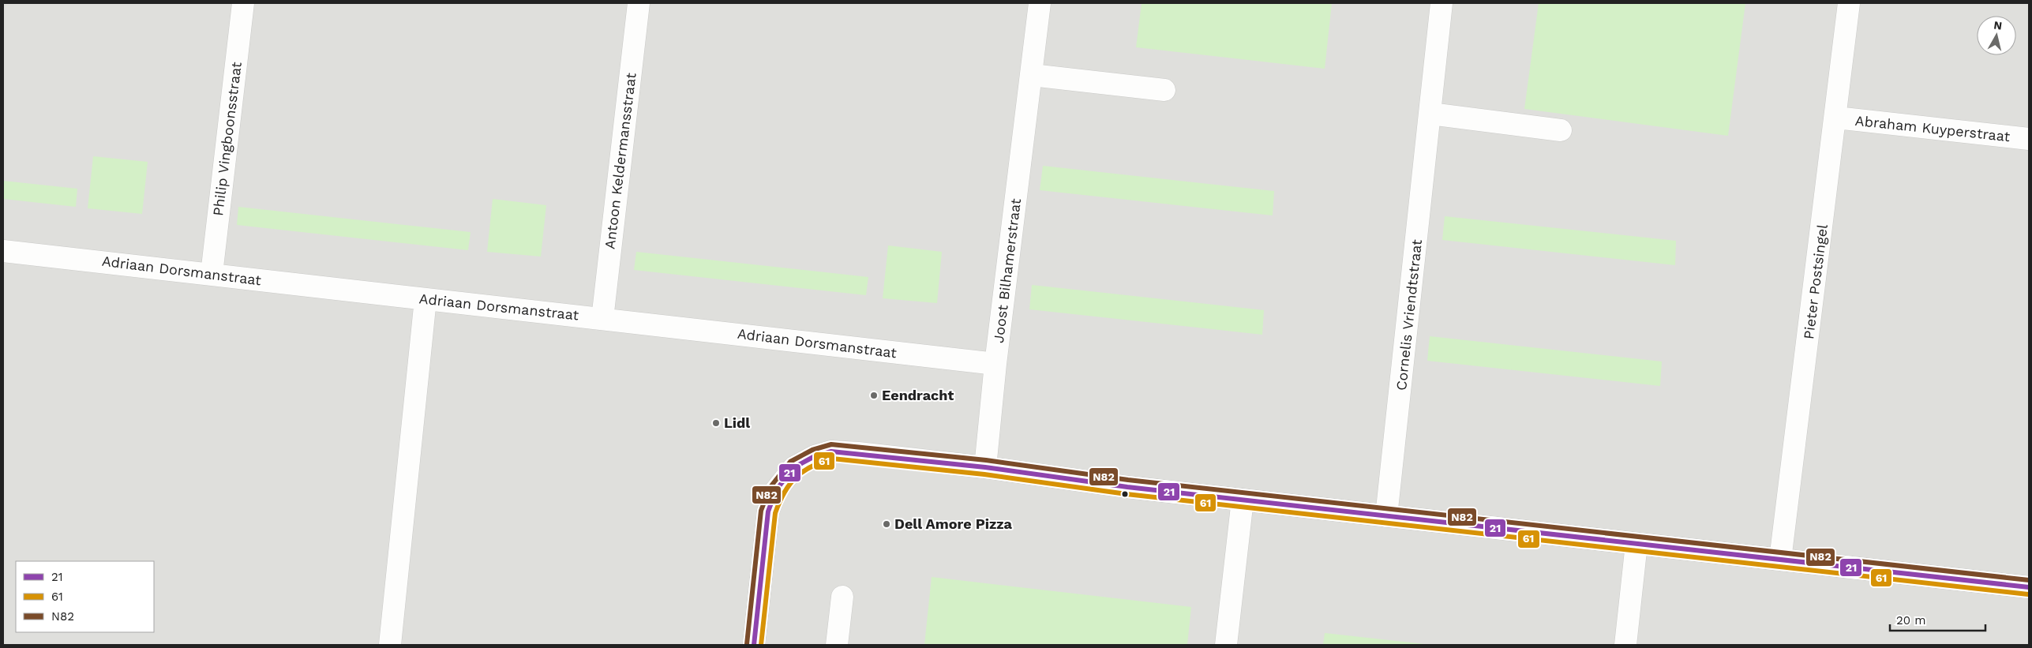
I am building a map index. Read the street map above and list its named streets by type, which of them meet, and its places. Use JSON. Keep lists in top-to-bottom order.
{
  "streets": {
    "street": [
      "Abraham Kuyperstraat",
      "Philip Vingboonsstraat",
      "Antoon Keldermansstraat",
      "Adriaan Dorsmanstraat",
      "Joost Bilhamerstraat",
      "Pieter Postsingel",
      "Cornelis Vriendtstraat"
    ]
  },
  "crossings": [
    ["Abraham Kuyperstraat", "Pieter Postsingel"],
    ["Philip Vingboonsstraat", "Adriaan Dorsmanstraat"],
    ["Antoon Keldermansstraat", "Adriaan Dorsmanstraat"],
    ["Adriaan Dorsmanstraat", "Joost Bilhamerstraat"]
  ],
  "places": ["Eendracht", "Lidl", "Dell Amore Pizza"],
  "lines": ["transit line N82", "transit line 21", "transit line 61"],
  "legend": ["21", "61", "N82"],
  "scale_bar": "20 m",
  "north": "top"
}
